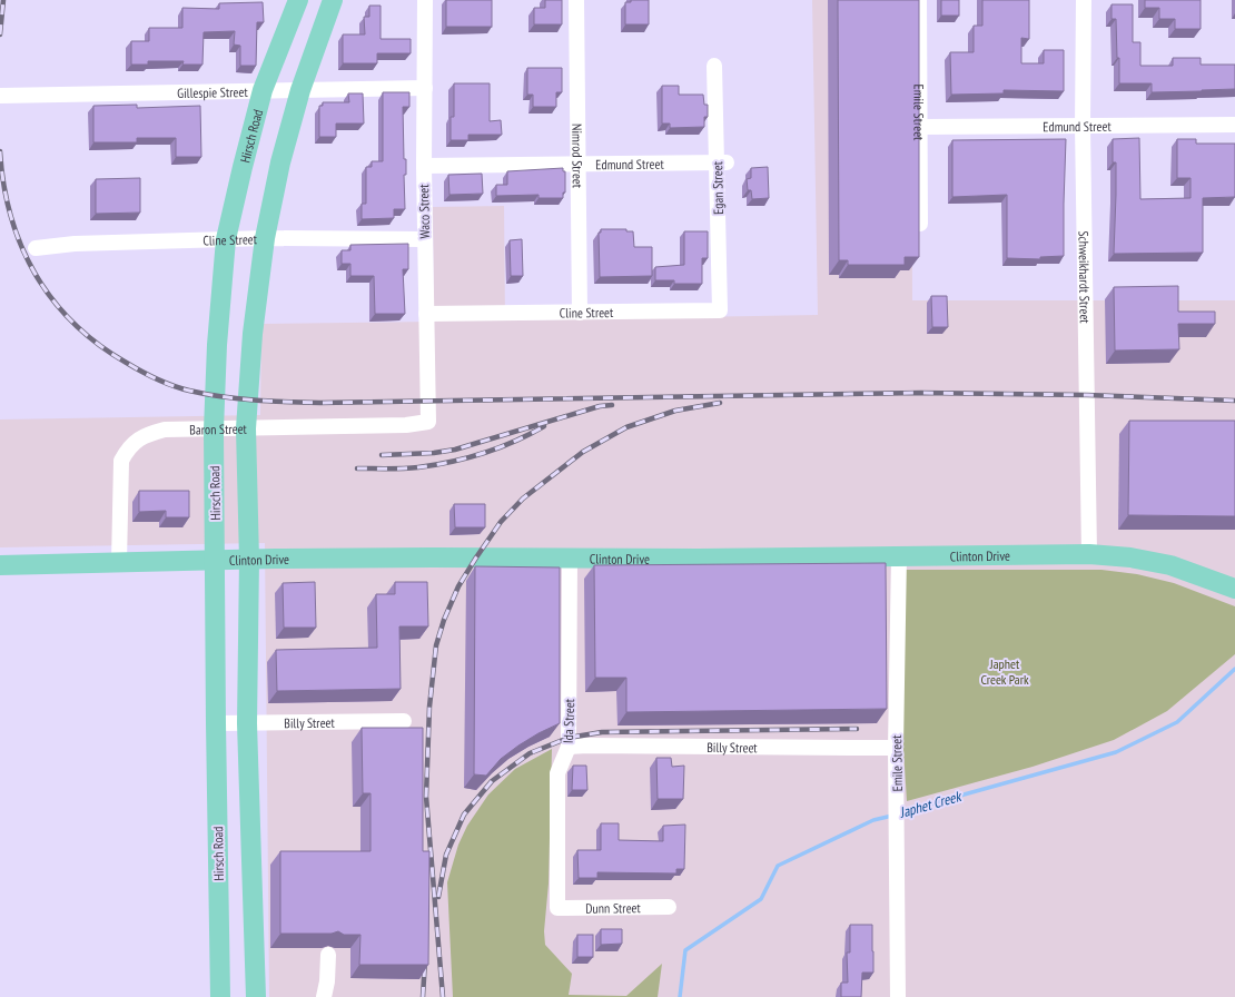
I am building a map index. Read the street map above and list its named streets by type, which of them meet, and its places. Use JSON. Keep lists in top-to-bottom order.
{
  "streets": {
    "main road": ["Hirsch Road", "Clinton Drive"],
    "street": [
      "Gillespie Street",
      "Emile Street",
      "Edmund Street",
      "Nimrod Street",
      "Egan Street",
      "Waco Street",
      "Cline Street",
      "Schweikhardt Street",
      "Baron Street",
      "Ida Street",
      "Billy Street",
      "Dunn Street"
    ]
  },
  "crossings": [
    ["Gillespie Street", "Hirsch Road"],
    ["Gillespie Street", "Waco Street"],
    ["Emile Street", "Edmund Street"],
    ["Emile Street", "Clinton Drive"],
    ["Emile Street", "Billy Street"],
    ["Edmund Street", "Nimrod Street"],
    ["Edmund Street", "Egan Street"],
    ["Edmund Street", "Waco Street"],
    ["Edmund Street", "Schweikhardt Street"],
    ["Hirsch Road", "Cline Street"],
    ["Hirsch Road", "Baron Street"],
    ["Hirsch Road", "Clinton Drive"],
    ["Hirsch Road", "Billy Street"],
    ["Nimrod Street", "Cline Street"],
    ["Egan Street", "Cline Street"],
    ["Waco Street", "Cline Street"],
    ["Waco Street", "Baron Street"],
    ["Schweikhardt Street", "Clinton Drive"],
    ["Baron Street", "Clinton Drive"],
    ["Clinton Drive", "Ida Street"],
    ["Ida Street", "Billy Street"],
    ["Ida Street", "Dunn Street"]
  ],
  "water": ["Japhet Creek"],
  "parks": ["Japhet Creek Park"]
}
